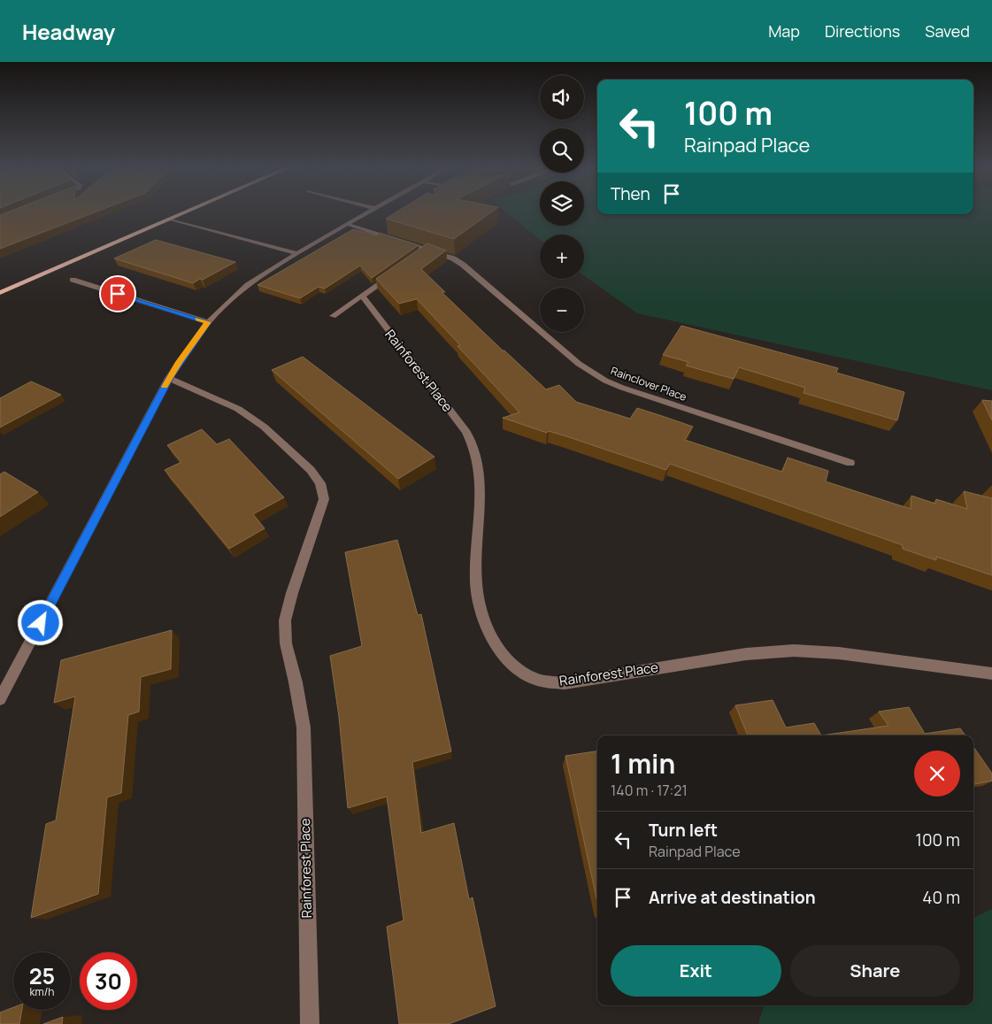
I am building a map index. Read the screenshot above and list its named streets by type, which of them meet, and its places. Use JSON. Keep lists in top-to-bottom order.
{
  "streets": {
    "street": ["Rainforest Place", "Rainclover Place"]
  },
  "page": {
    "header": "Headway",
    "nav": ["Map", "Directions", "Saved"],
    "map_buttons": ["+", "−"],
    "turn": ["100 m", "Rainpad Place"],
    "then": "Then",
    "heading": ["1 min", "140 m · 17:21"],
    "list": [
      {
        "name": "Turn left",
        "note": "Rainpad Place",
        "value": "100 m"
      },
      {
        "name": "Arrive at destination",
        "value": "40 m"
      }
    ],
    "buttons": ["Exit", "Share"],
    "speed": "25 km/h",
    "limit": "30"
  }
}
